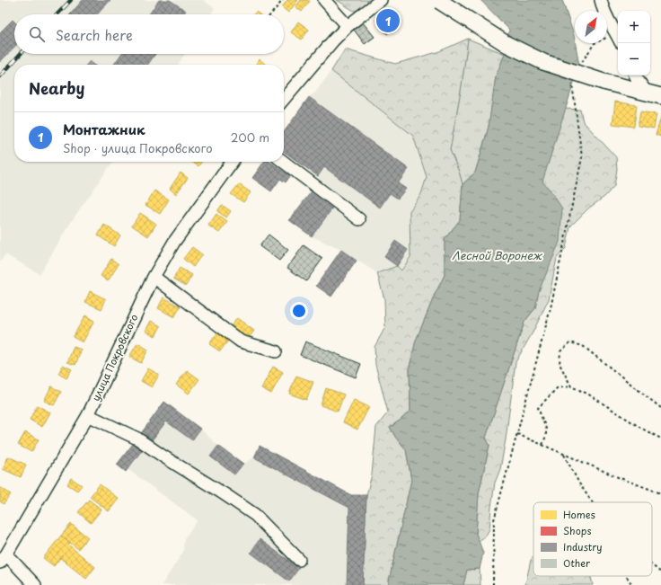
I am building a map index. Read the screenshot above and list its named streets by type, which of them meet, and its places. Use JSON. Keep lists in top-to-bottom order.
{
  "streets": {
    "street": ["улица Покровского"]
  },
  "water": ["Лесной Воронеж"],
  "legend": [
    "Homes",
    "Shops",
    "Industry",
    "Other"
  ],
  "north": "top right",
  "page": {
    "pins": "1",
    "map_buttons": ["+", "−"],
    "search": "Search here",
    "heading": "Nearby",
    "list": [
      {
        "mark": "1",
        "name": "Монтажник",
        "note": "Shop · улица Покровского",
        "value": "200 m"
      }
    ]
  }
}
